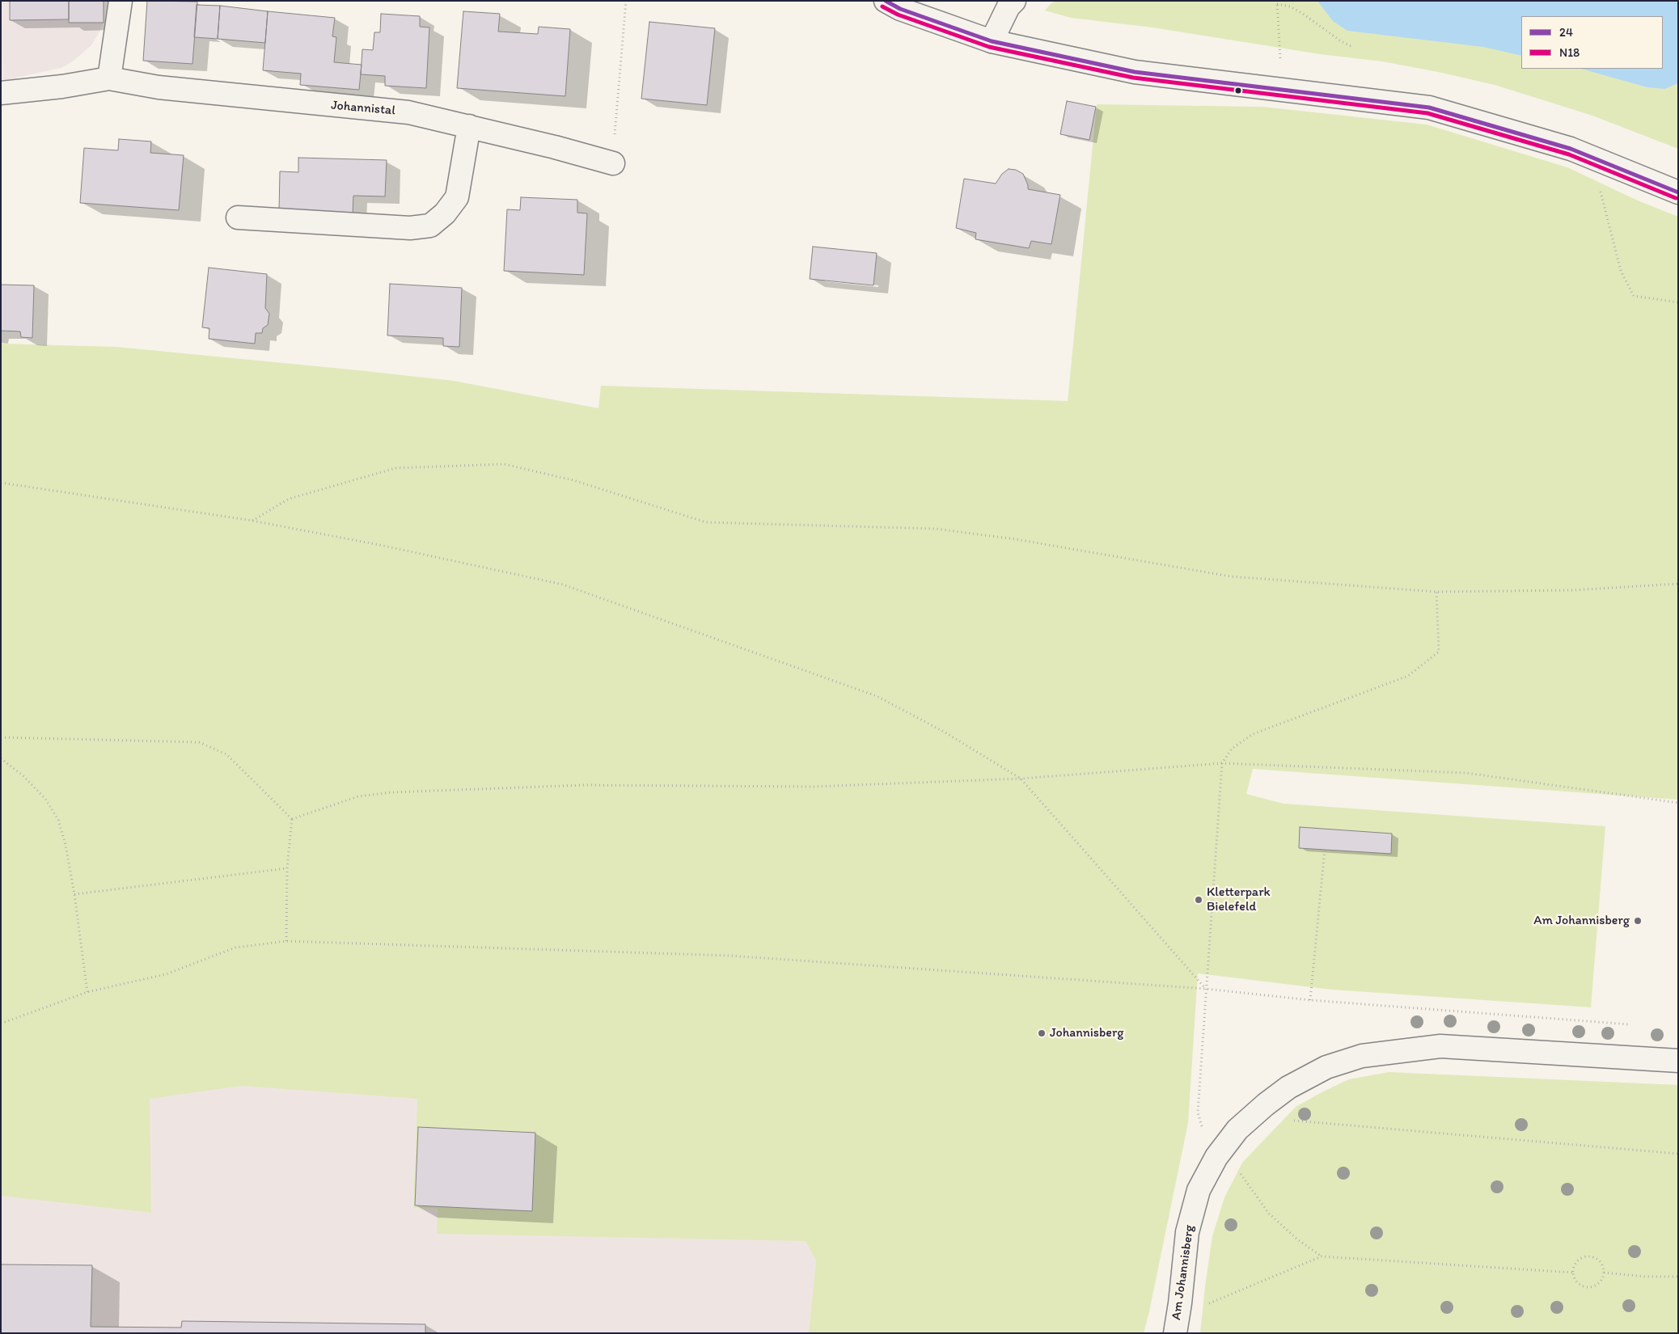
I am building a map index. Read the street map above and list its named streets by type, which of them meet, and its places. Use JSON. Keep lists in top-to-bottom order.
{
  "streets": {
    "street": ["Johannistal", "Am Johannisberg"]
  },
  "places": ["Kletterpark Bielefeld", "Am Johannisberg", "Johannisberg"],
  "lines": ["transit line 24", "transit line N18"],
  "legend": ["24", "N18"]
}
